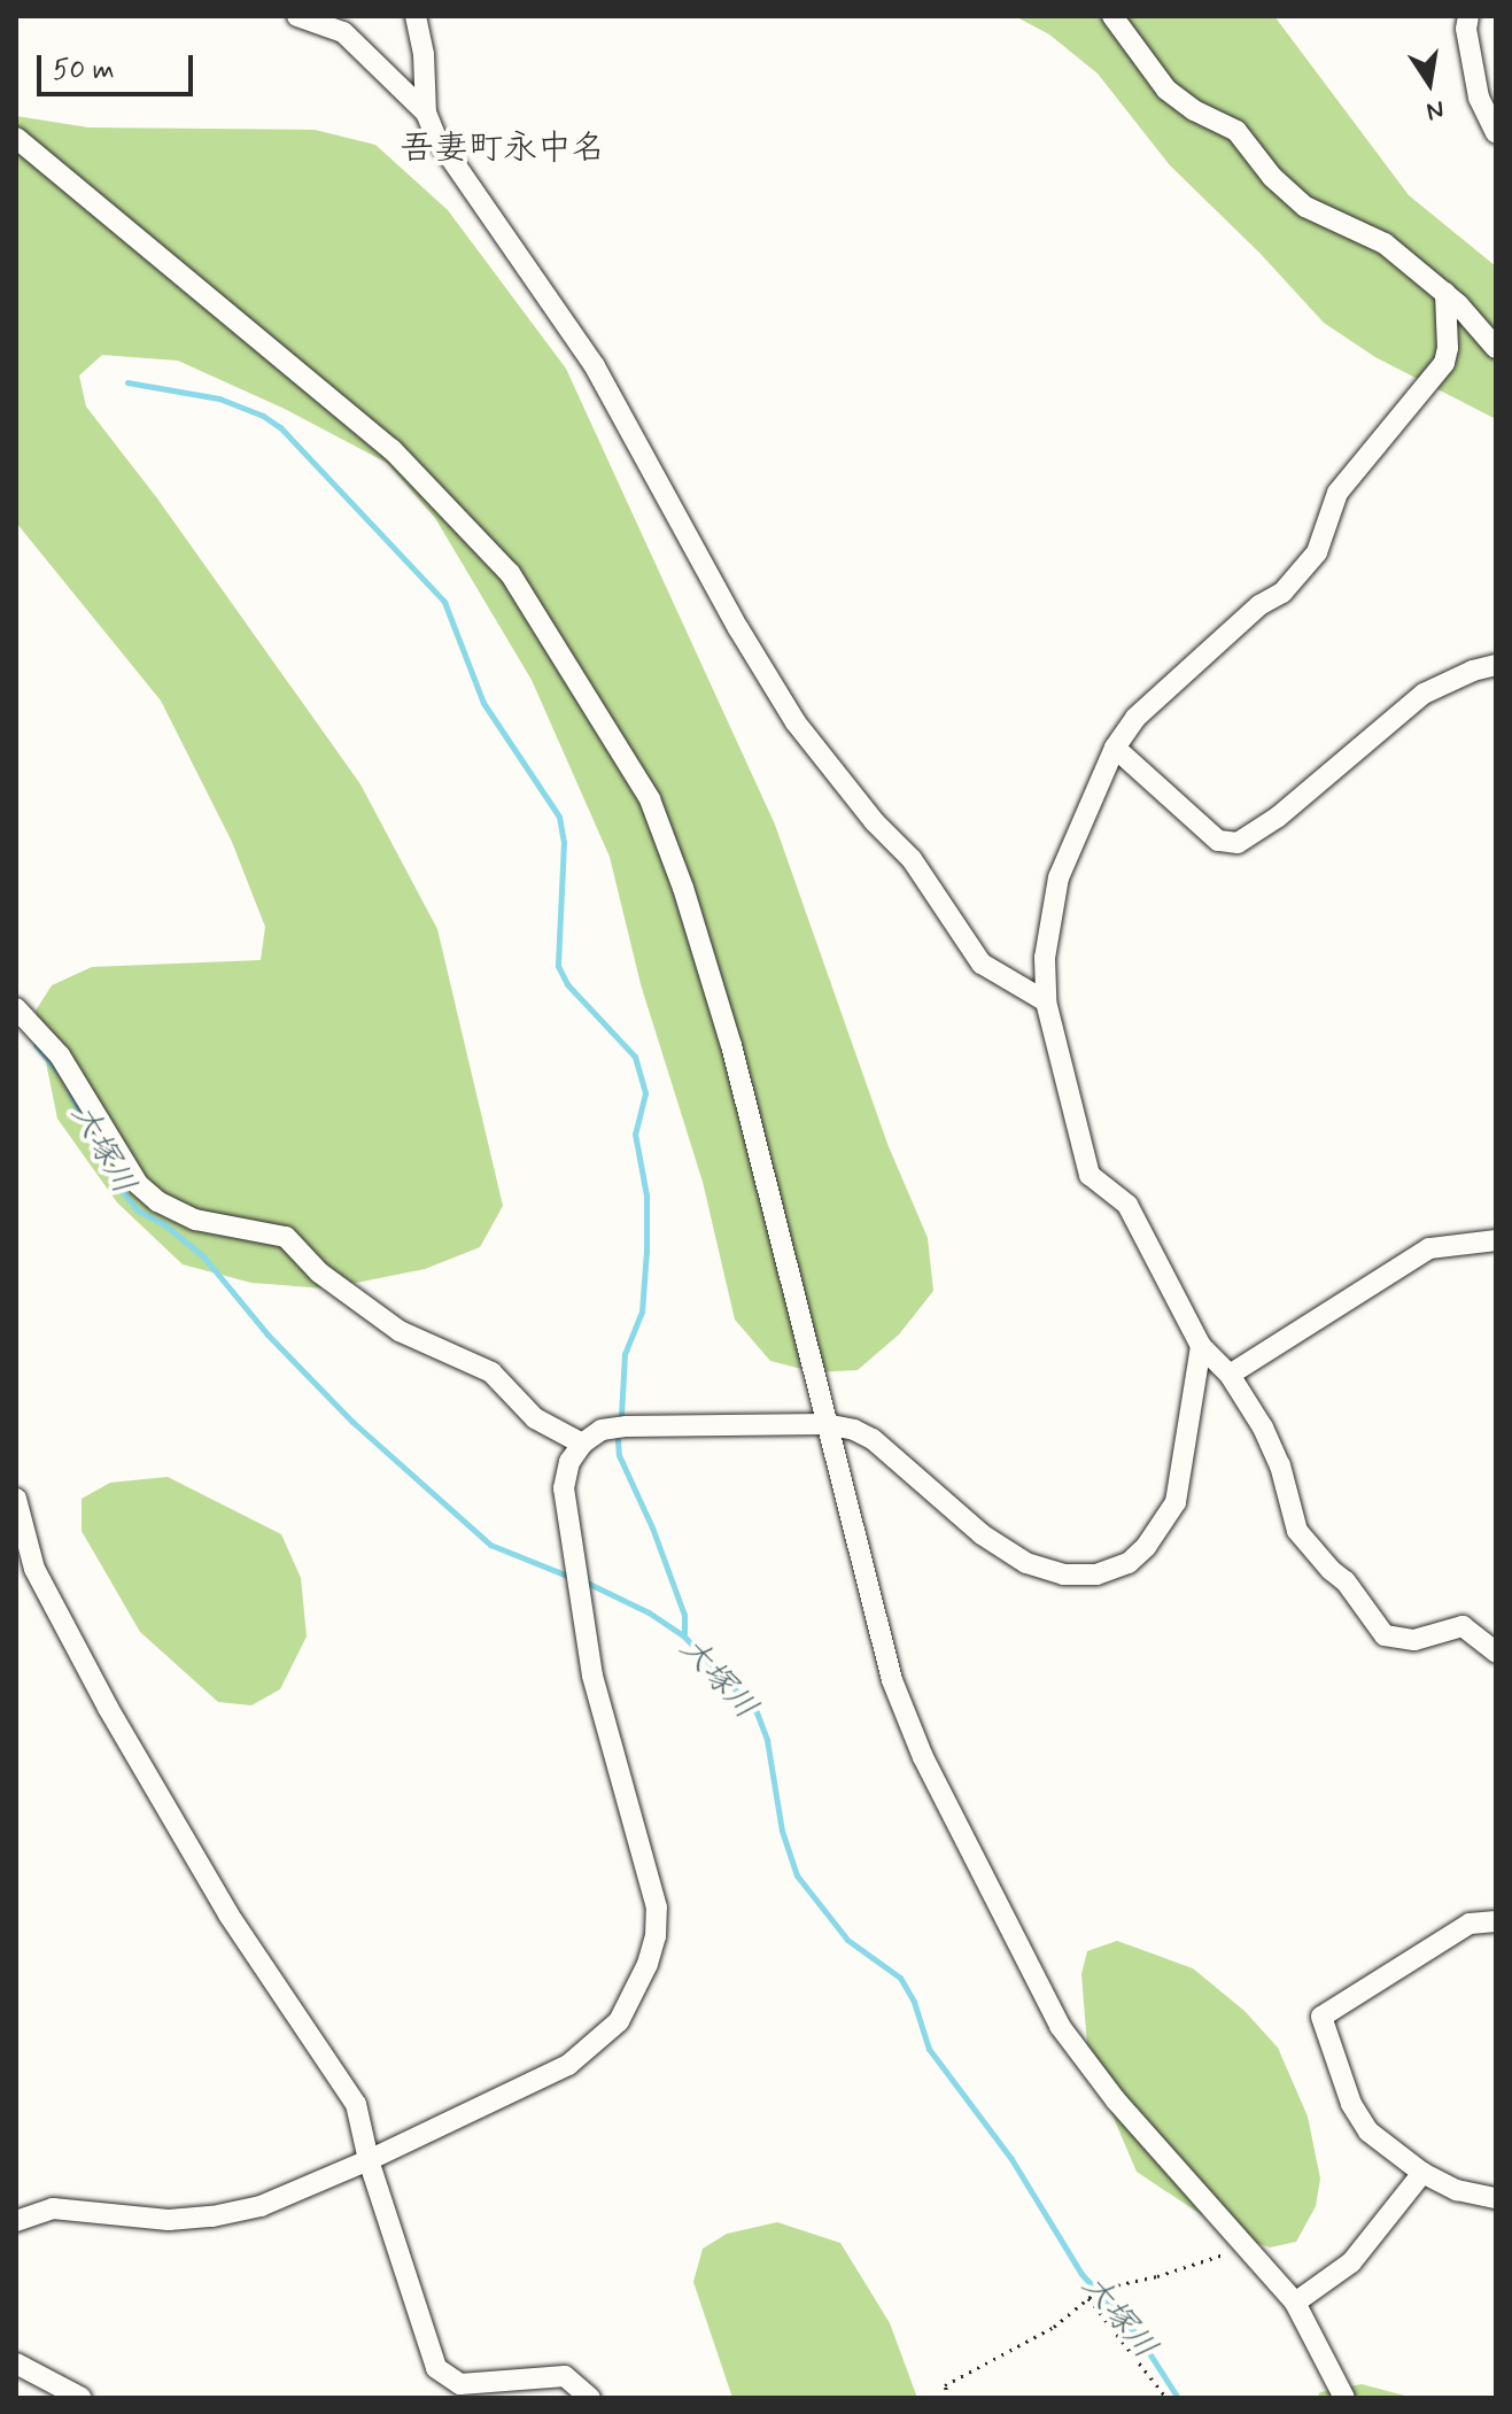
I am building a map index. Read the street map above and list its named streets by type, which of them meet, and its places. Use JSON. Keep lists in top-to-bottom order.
{
  "districts": ["吾妻町永中名"],
  "water": ["大塚川"],
  "scale_bar": "50 m",
  "north": "bottom"
}
